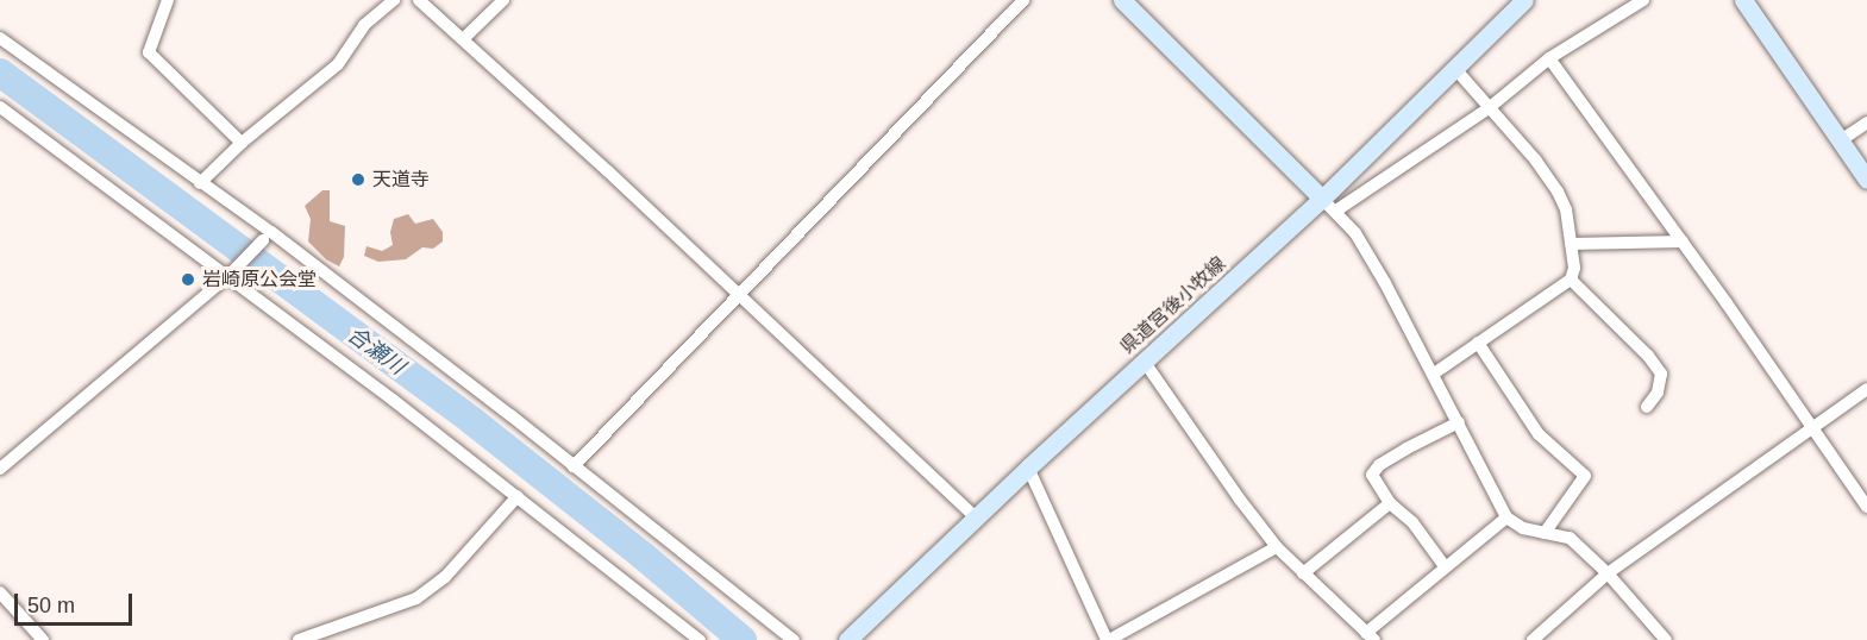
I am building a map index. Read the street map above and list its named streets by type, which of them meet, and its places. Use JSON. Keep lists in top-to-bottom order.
{
  "streets": {
    "main road": ["県道宮後小牧線"]
  },
  "water": ["合瀬川"],
  "places": ["天道寺", "岩崎原公会堂"],
  "scale_bar": "50 m"
}
